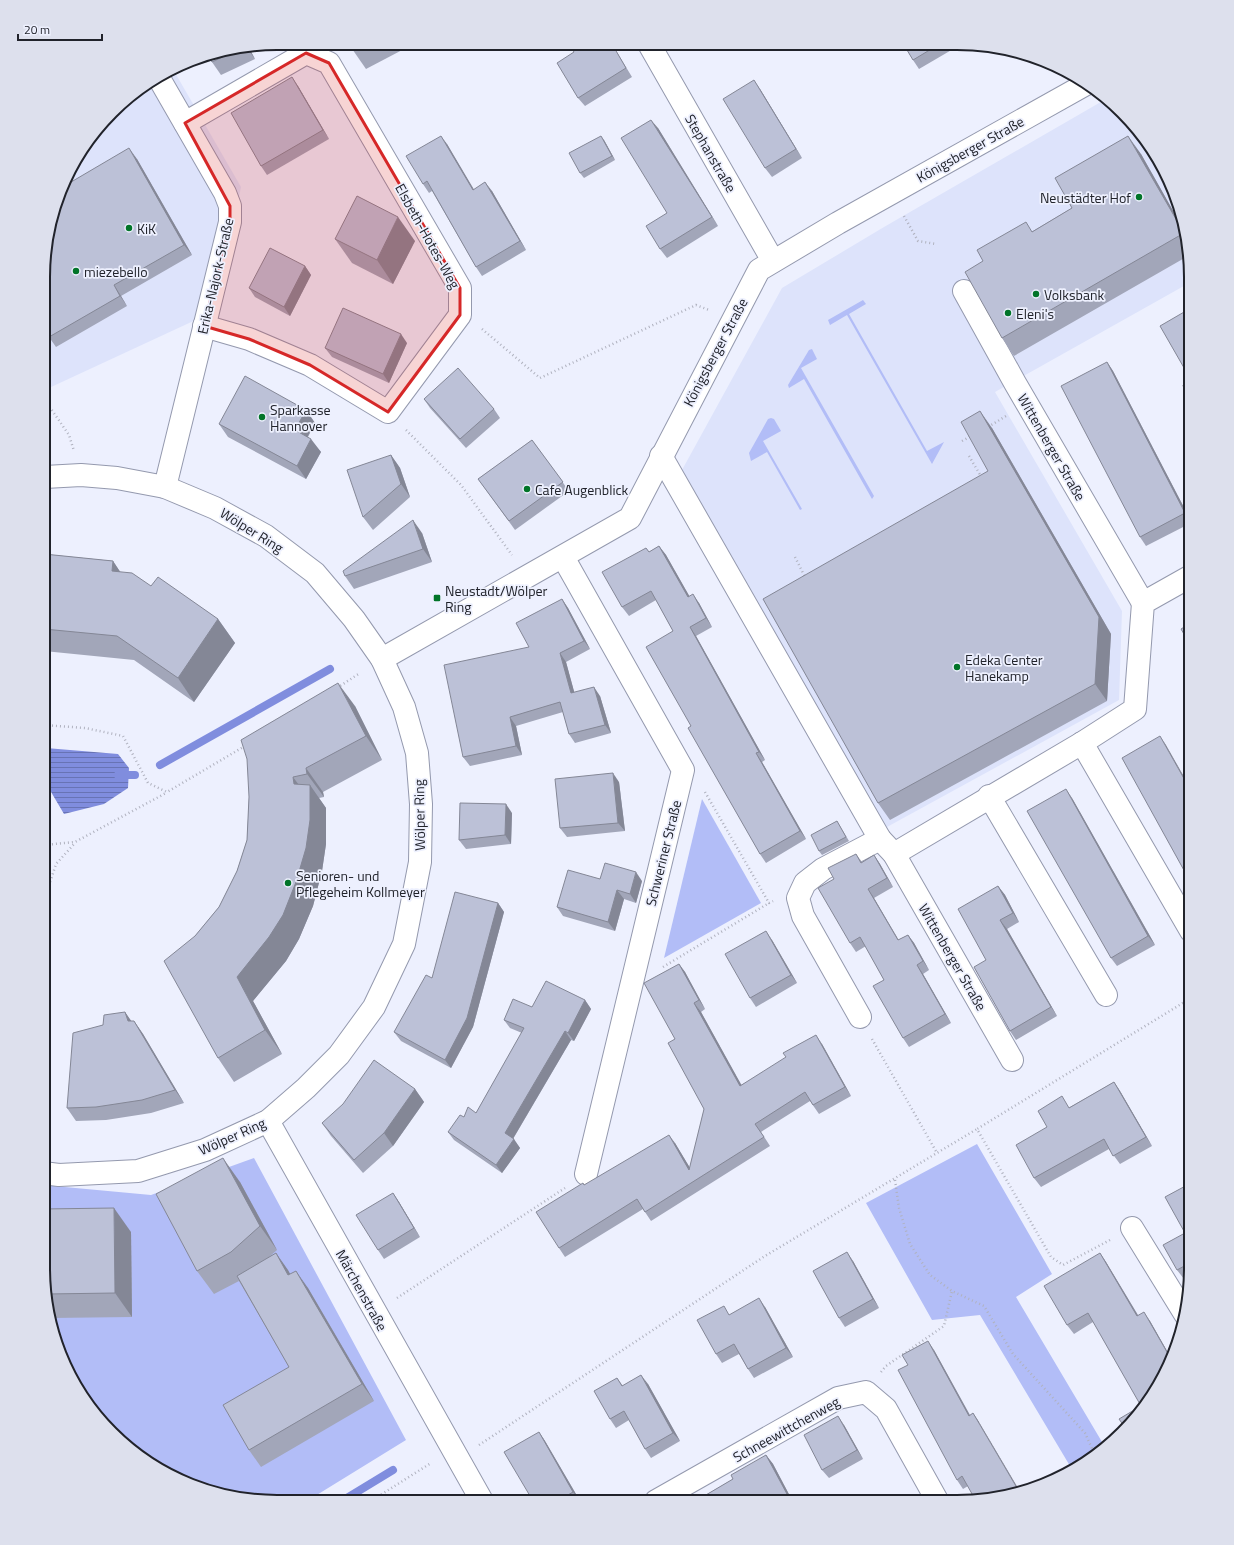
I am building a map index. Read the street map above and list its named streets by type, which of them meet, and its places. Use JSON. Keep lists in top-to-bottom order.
{
  "streets": {
    "street": [
      "Königsberger Straße",
      "Stephanstraße",
      "Elsbeth-Hotes-Weg",
      "Erika-Najork-Straße",
      "Wittenberger Straße",
      "Wölper Ring",
      "Schweriner Straße",
      "Märchenstraße",
      "Schneewittchenweg"
    ]
  },
  "crossings": [
    ["Königsberger Straße", "Stephanstraße"],
    ["Königsberger Straße", "Wittenberger Straße"],
    ["Königsberger Straße", "Wölper Ring"],
    ["Elsbeth-Hotes-Weg", "Erika-Najork-Straße"],
    ["Erika-Najork-Straße", "Wölper Ring"],
    ["Wölper Ring", "Märchenstraße"]
  ],
  "places": {
    "other": [
      "Neustädter Hof",
      "KiK",
      "miezebello",
      "Volksbank",
      "Eleni's",
      "Sparkasse Hannover",
      "Cafe Augenblick",
      "Edeka Center Hanekamp",
      "Senioren- und Pflegeheim Kollmeyer"
    ],
    "transit": ["Neustadt/Wölper Ring"]
  },
  "scale_bar": "20 m"
}
